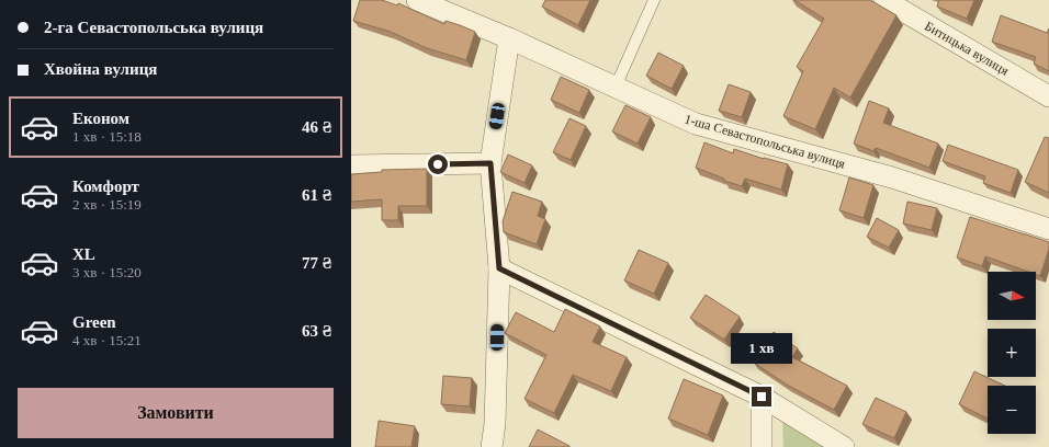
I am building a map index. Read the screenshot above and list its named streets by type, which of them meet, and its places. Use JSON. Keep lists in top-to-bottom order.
{
  "streets": {
    "street": ["Битицька вулиця", "1-ша Севастопольська вулиця"]
  },
  "north": "right",
  "page": {
    "banner": ["2-га Севастопольська вулиця", "Хвойна вулиця"],
    "list": [
      {
        "name": "Економ",
        "note": "1 хв · 15:18",
        "value": "46 ₴"
      },
      {
        "name": "Комфорт",
        "note": "2 хв · 15:19",
        "value": "61 ₴"
      },
      {
        "name": "XL",
        "note": "3 хв · 15:20",
        "value": "77 ₴"
      },
      {
        "name": "Green",
        "note": "4 хв · 15:21",
        "value": "63 ₴"
      }
    ],
    "map_buttons": ["+", "−"],
    "bubble": "1 хв",
    "buttons": "Замовити"
  }
}
